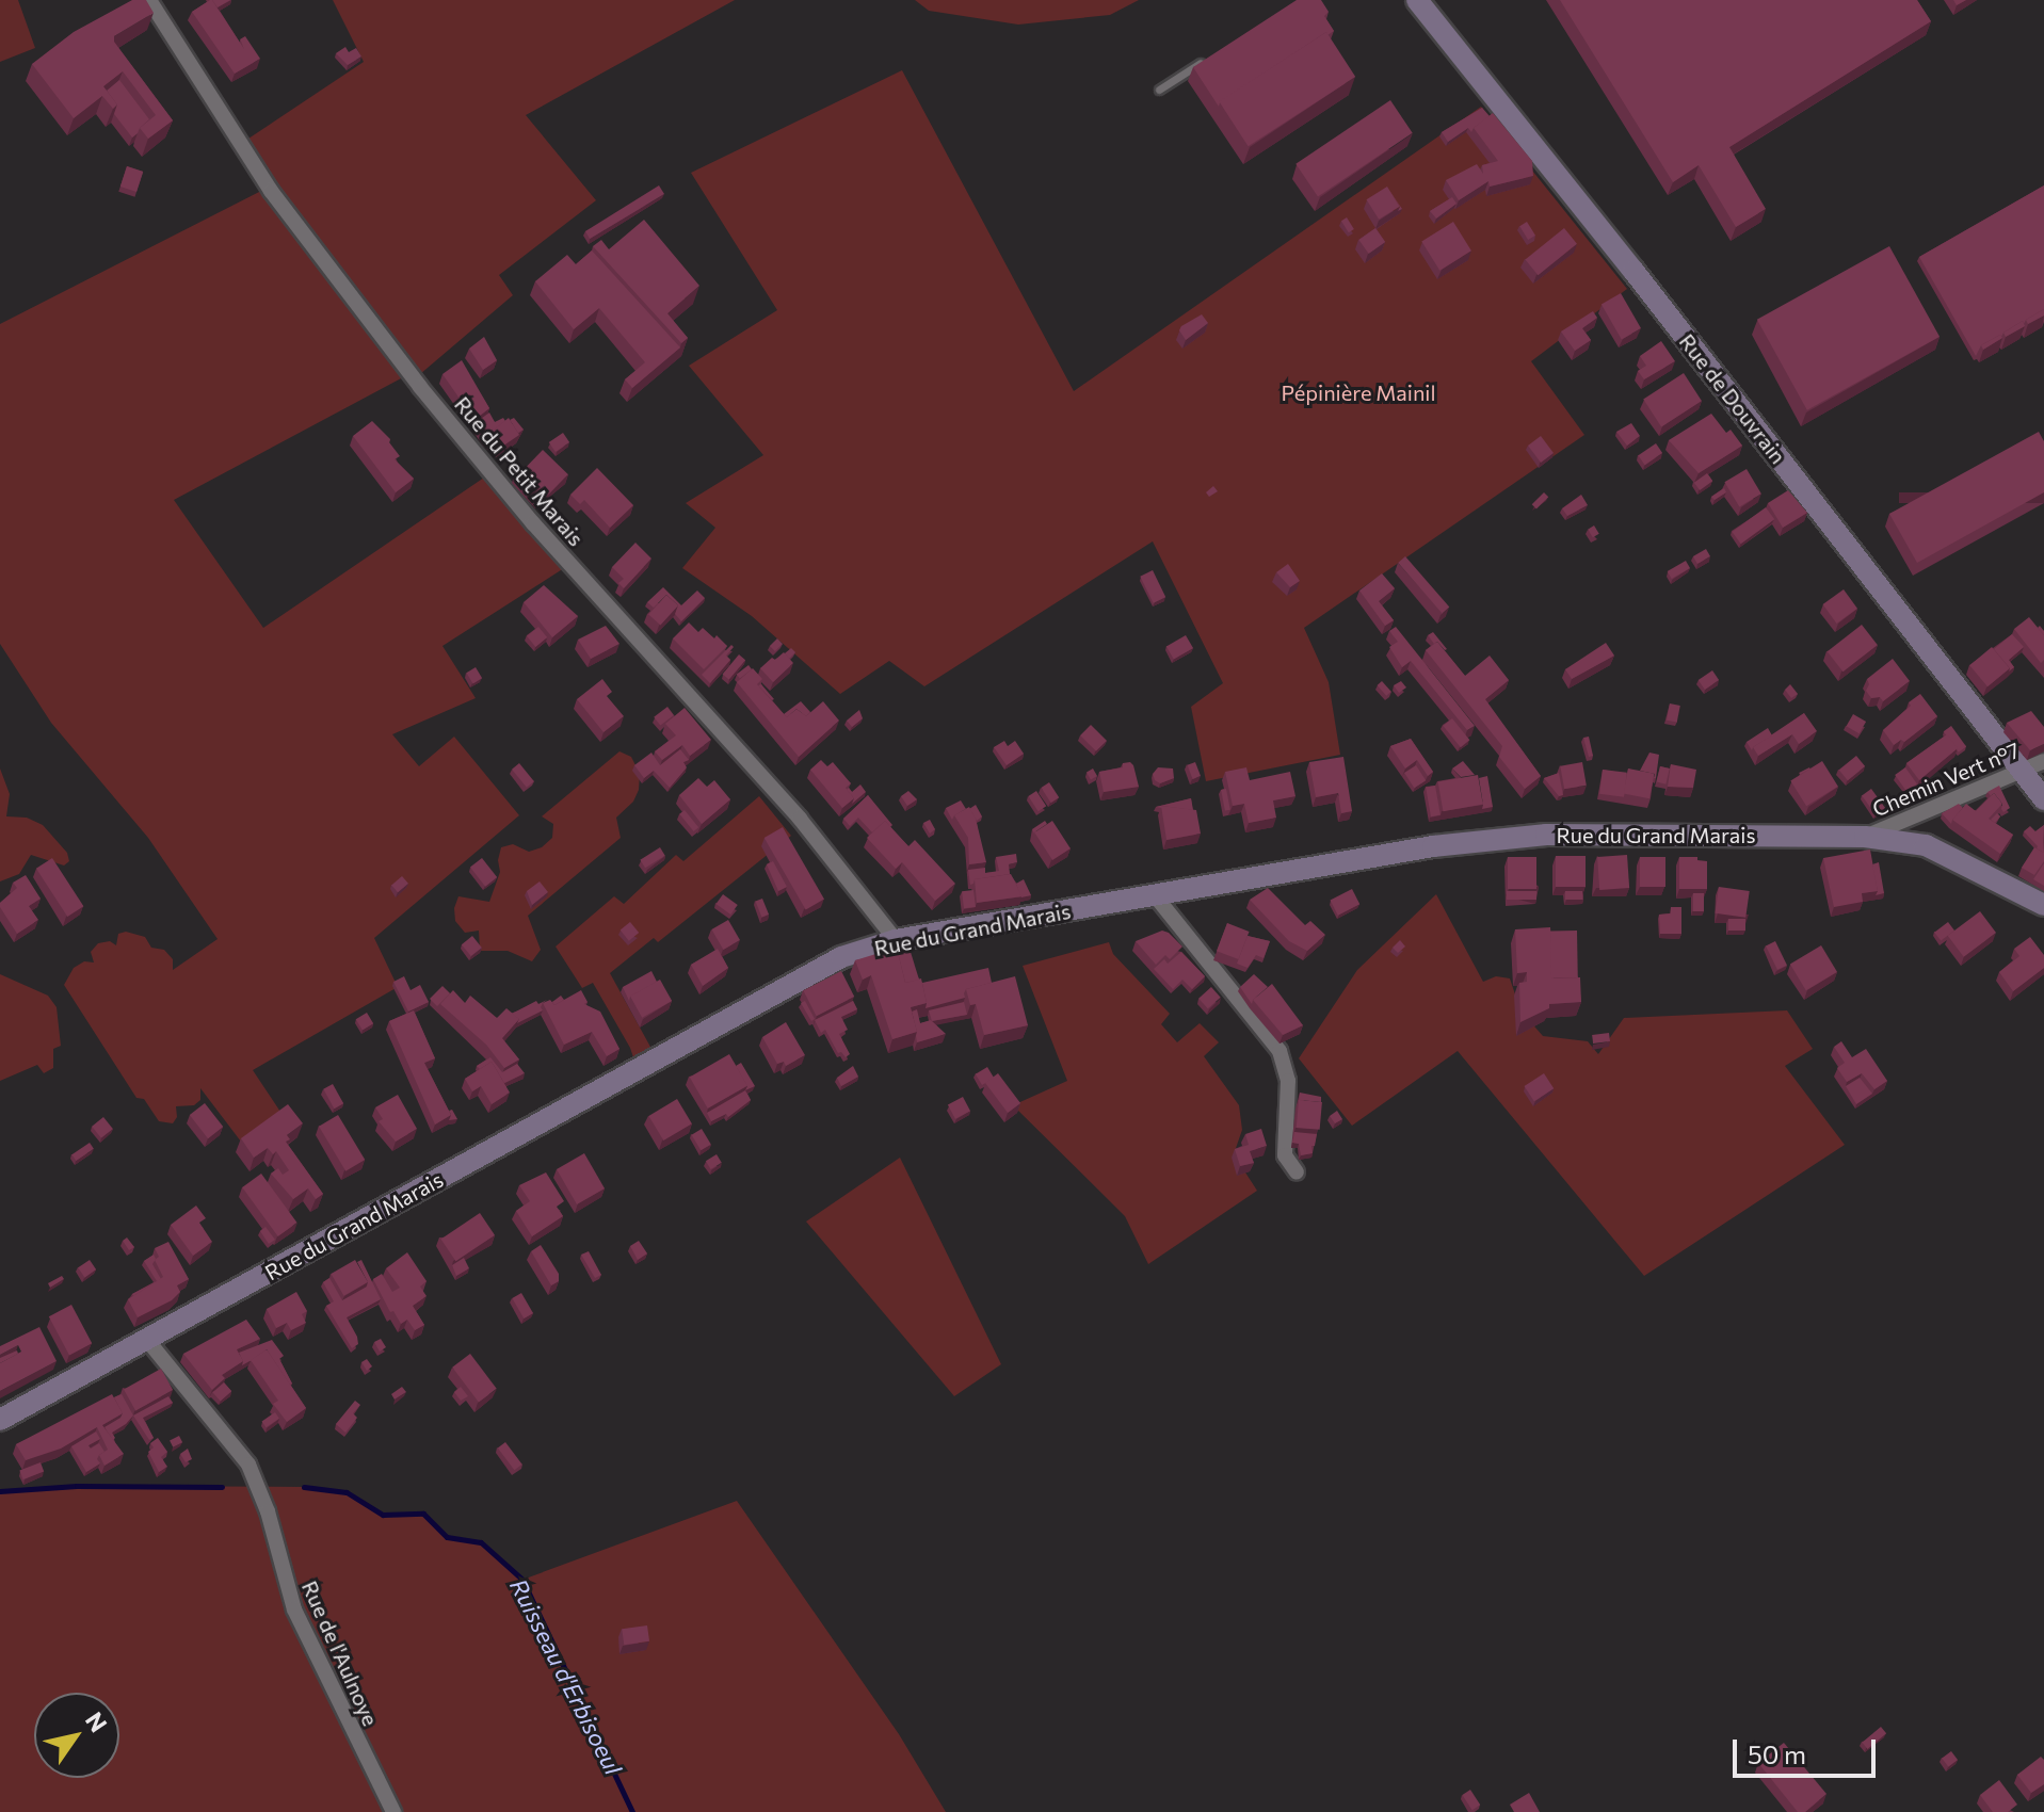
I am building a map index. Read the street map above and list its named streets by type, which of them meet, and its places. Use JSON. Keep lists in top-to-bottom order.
{
  "streets": {
    "street": [
      "Rue de Douvrain",
      "Rue du Petit Marais",
      "Chemin Vert n°7",
      "Rue du Grand Marais",
      "Rue de l'Aulnoye"
    ]
  },
  "crossings": [
    ["Rue de Douvrain", "Chemin Vert n°7"],
    ["Rue du Petit Marais", "Rue du Grand Marais"],
    ["Chemin Vert n°7", "Rue du Grand Marais"],
    ["Rue du Grand Marais", "Rue de l'Aulnoye"]
  ],
  "water": ["Ruisseau d'Erbisoeul"],
  "parks": ["Pépinière Mainil"],
  "scale_bar": "50 m",
  "north": "top right"
}
